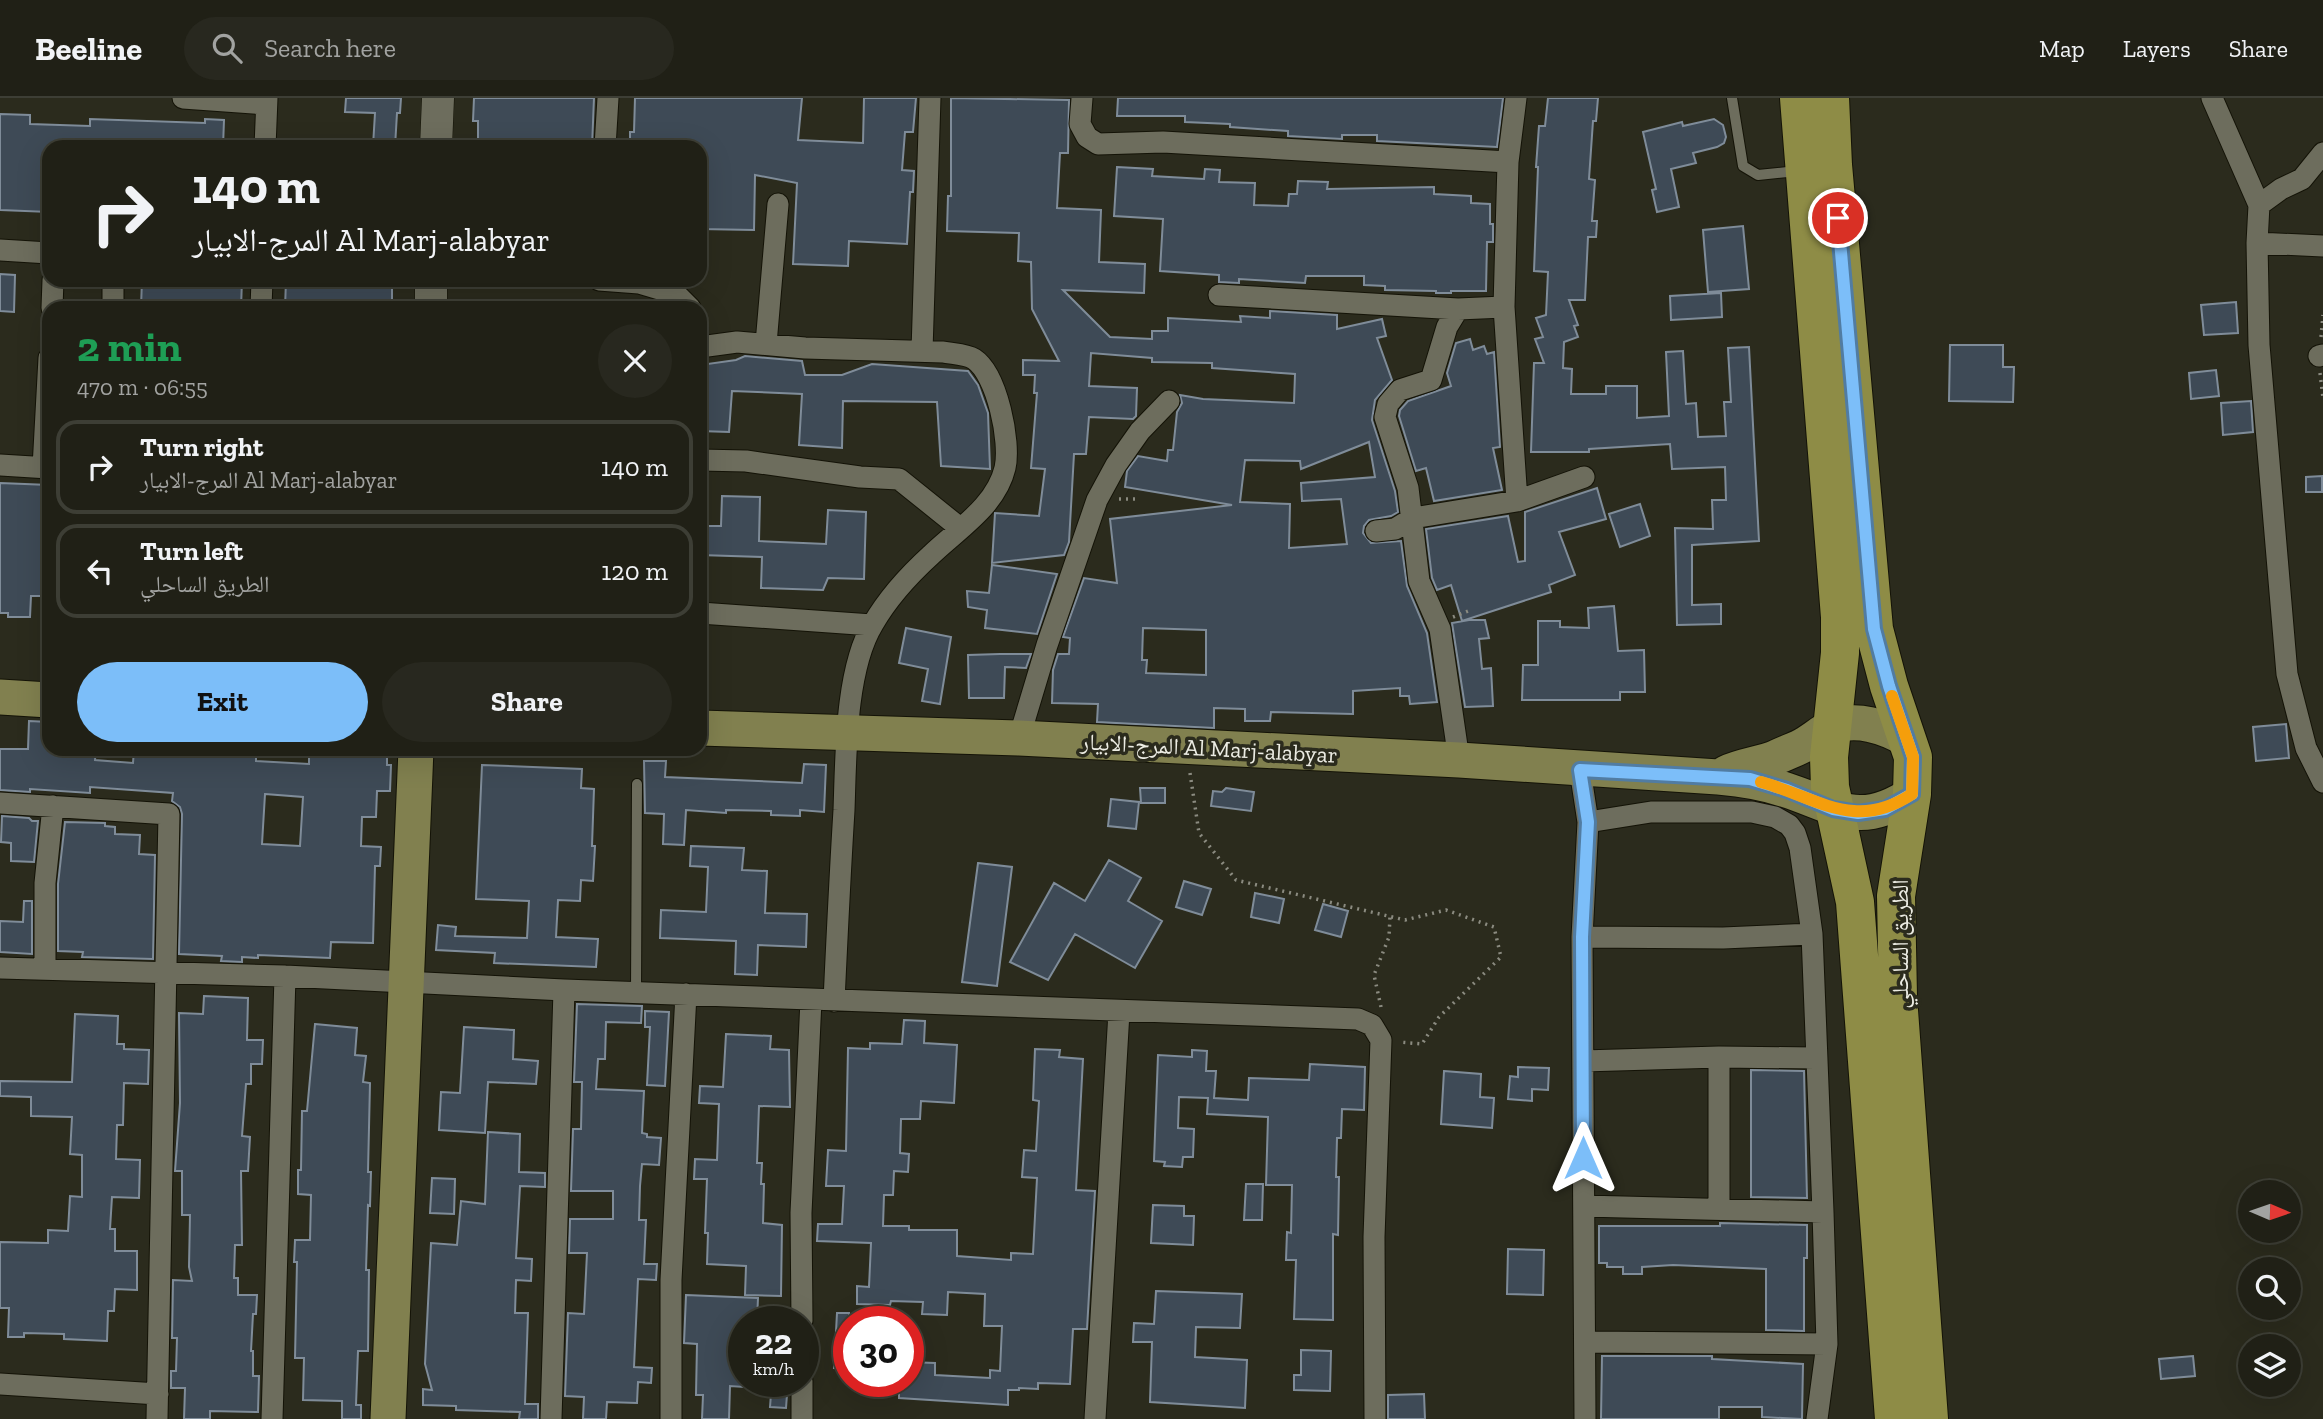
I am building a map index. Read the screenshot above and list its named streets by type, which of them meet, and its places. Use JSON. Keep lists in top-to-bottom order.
{
  "streets": {
    "highway": ["الطريق الساحلي"],
    "main road": ["المرج-الابيار Al Marj-alabyar"]
  },
  "crossings": [
    ["المرج-الابيار Al Marj-alabyar", "الطريق الساحلي"]
  ],
  "north": "right",
  "page": {
    "header": "Beeline",
    "search": "Search here",
    "nav": ["Map", "Layers", "Share"],
    "turn": ["140 m", "المرج-الابيار Al Marj-alabyar"],
    "heading": ["2 min", "470 m · 06:55"],
    "list": [
      {
        "name": "Turn right",
        "note": "المرج-الابيار Al Marj-alabyar",
        "value": "140 m"
      },
      {
        "name": "Turn left",
        "note": "الطريق الساحلي",
        "value": "120 m"
      }
    ],
    "buttons": ["Exit", "Share"],
    "speed": "22 km/h",
    "limit": "30"
  }
}
